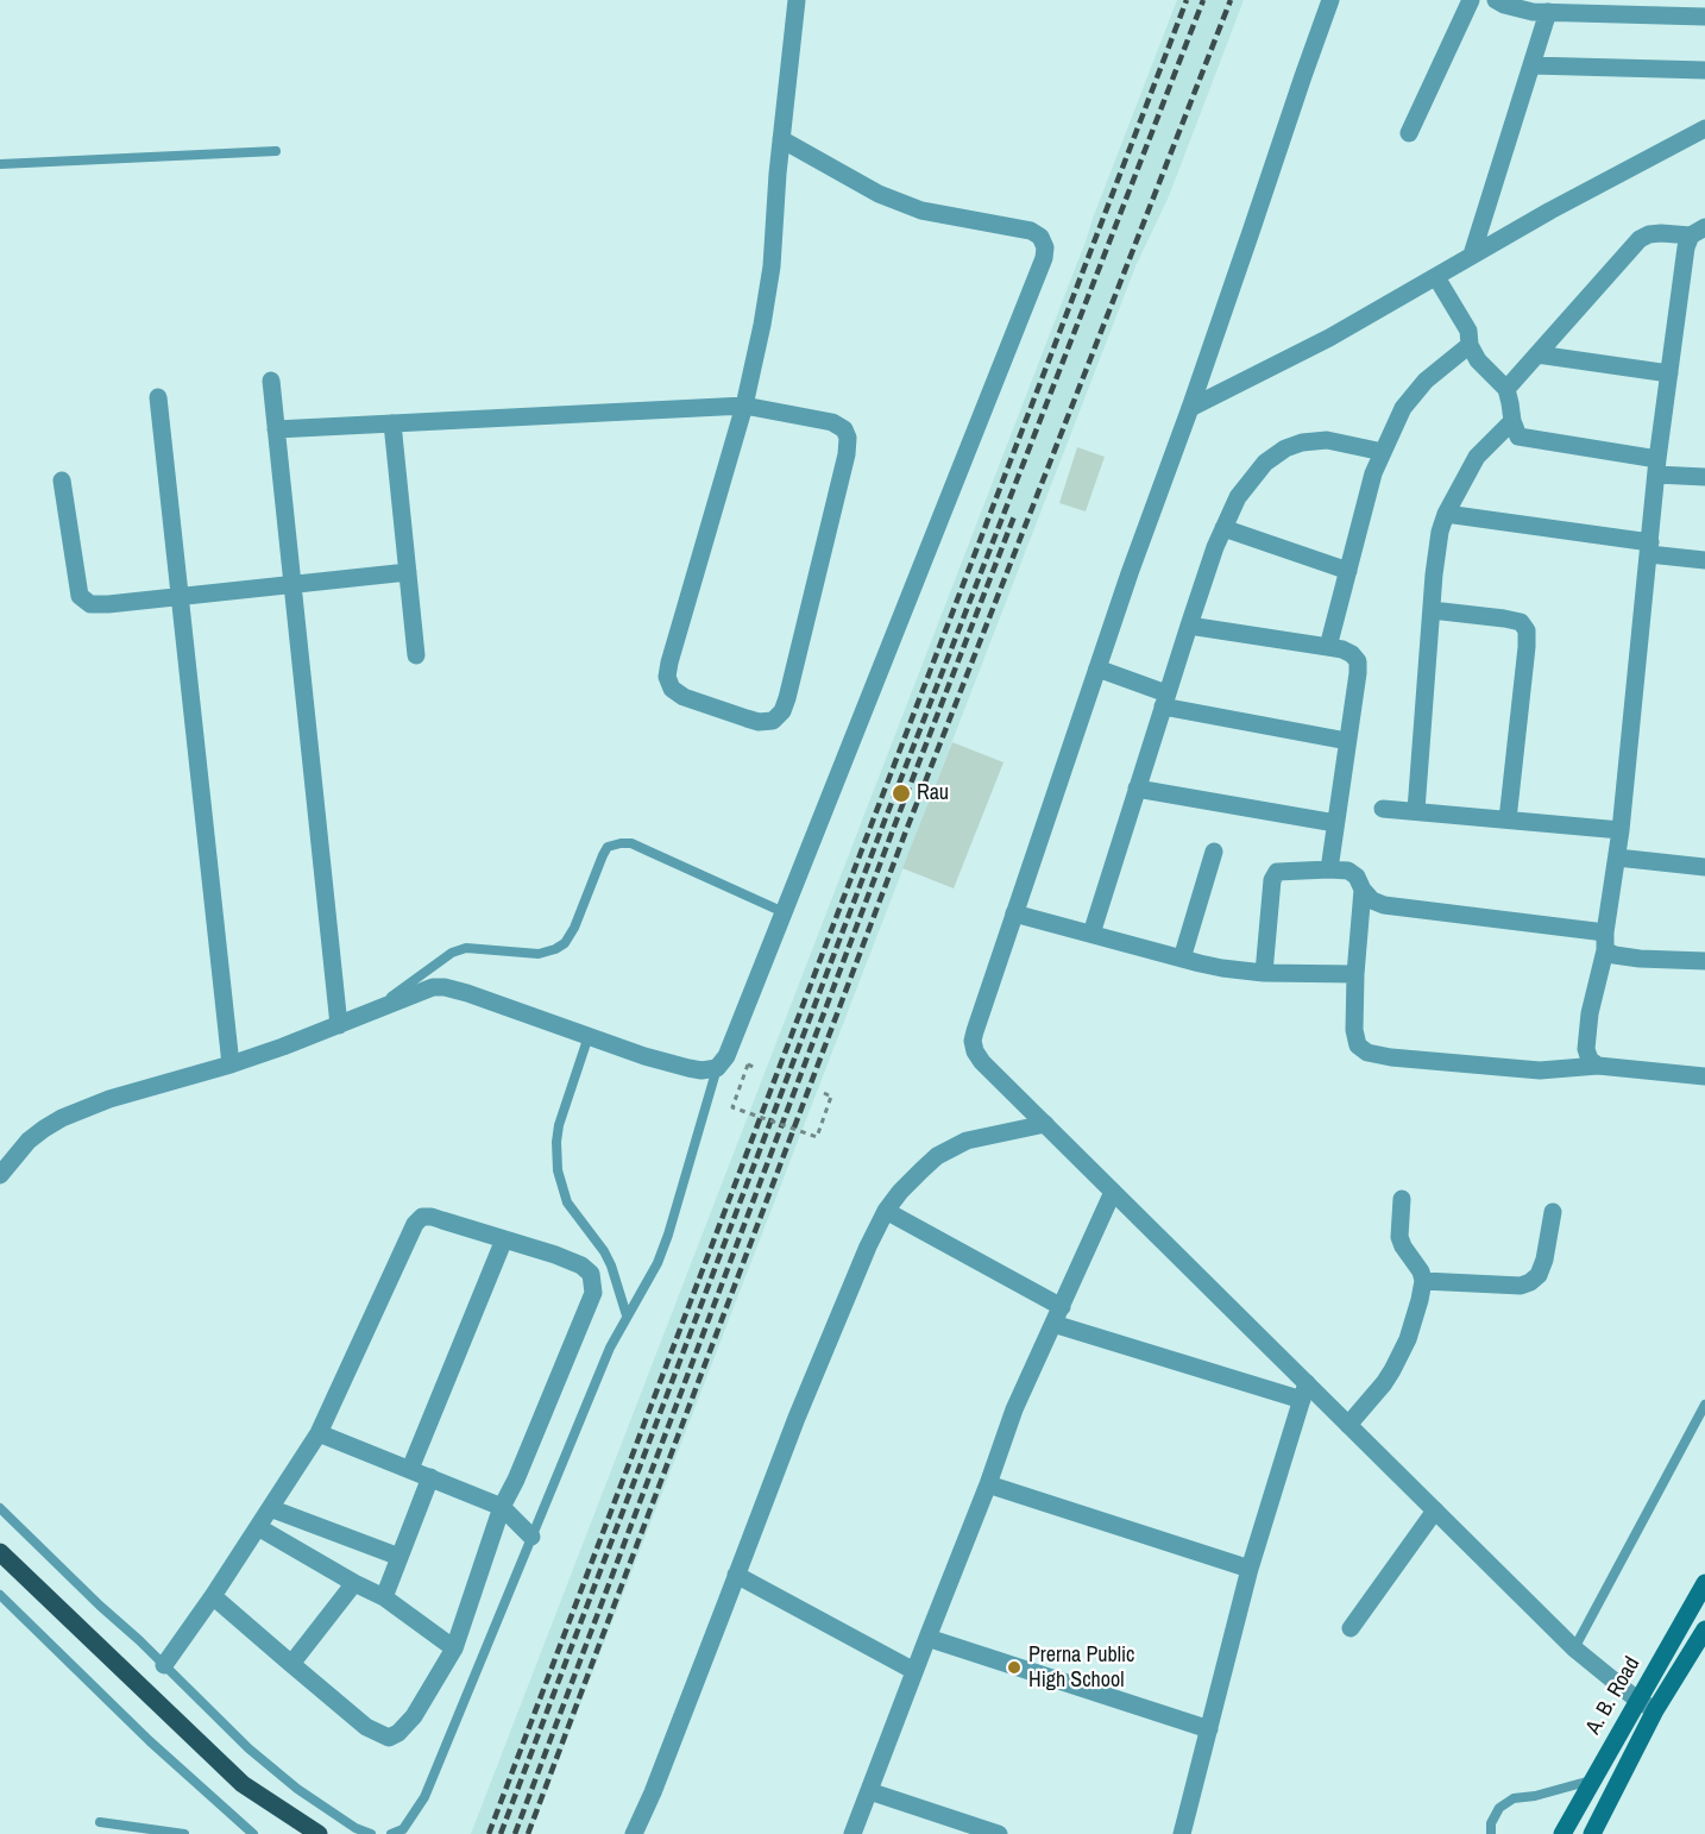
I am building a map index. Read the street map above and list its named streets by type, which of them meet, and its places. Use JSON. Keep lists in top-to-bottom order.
{
  "streets": {
    "main road": ["A. B. Road"]
  },
  "places": ["Rau", "Prerna Public High School"]
}
